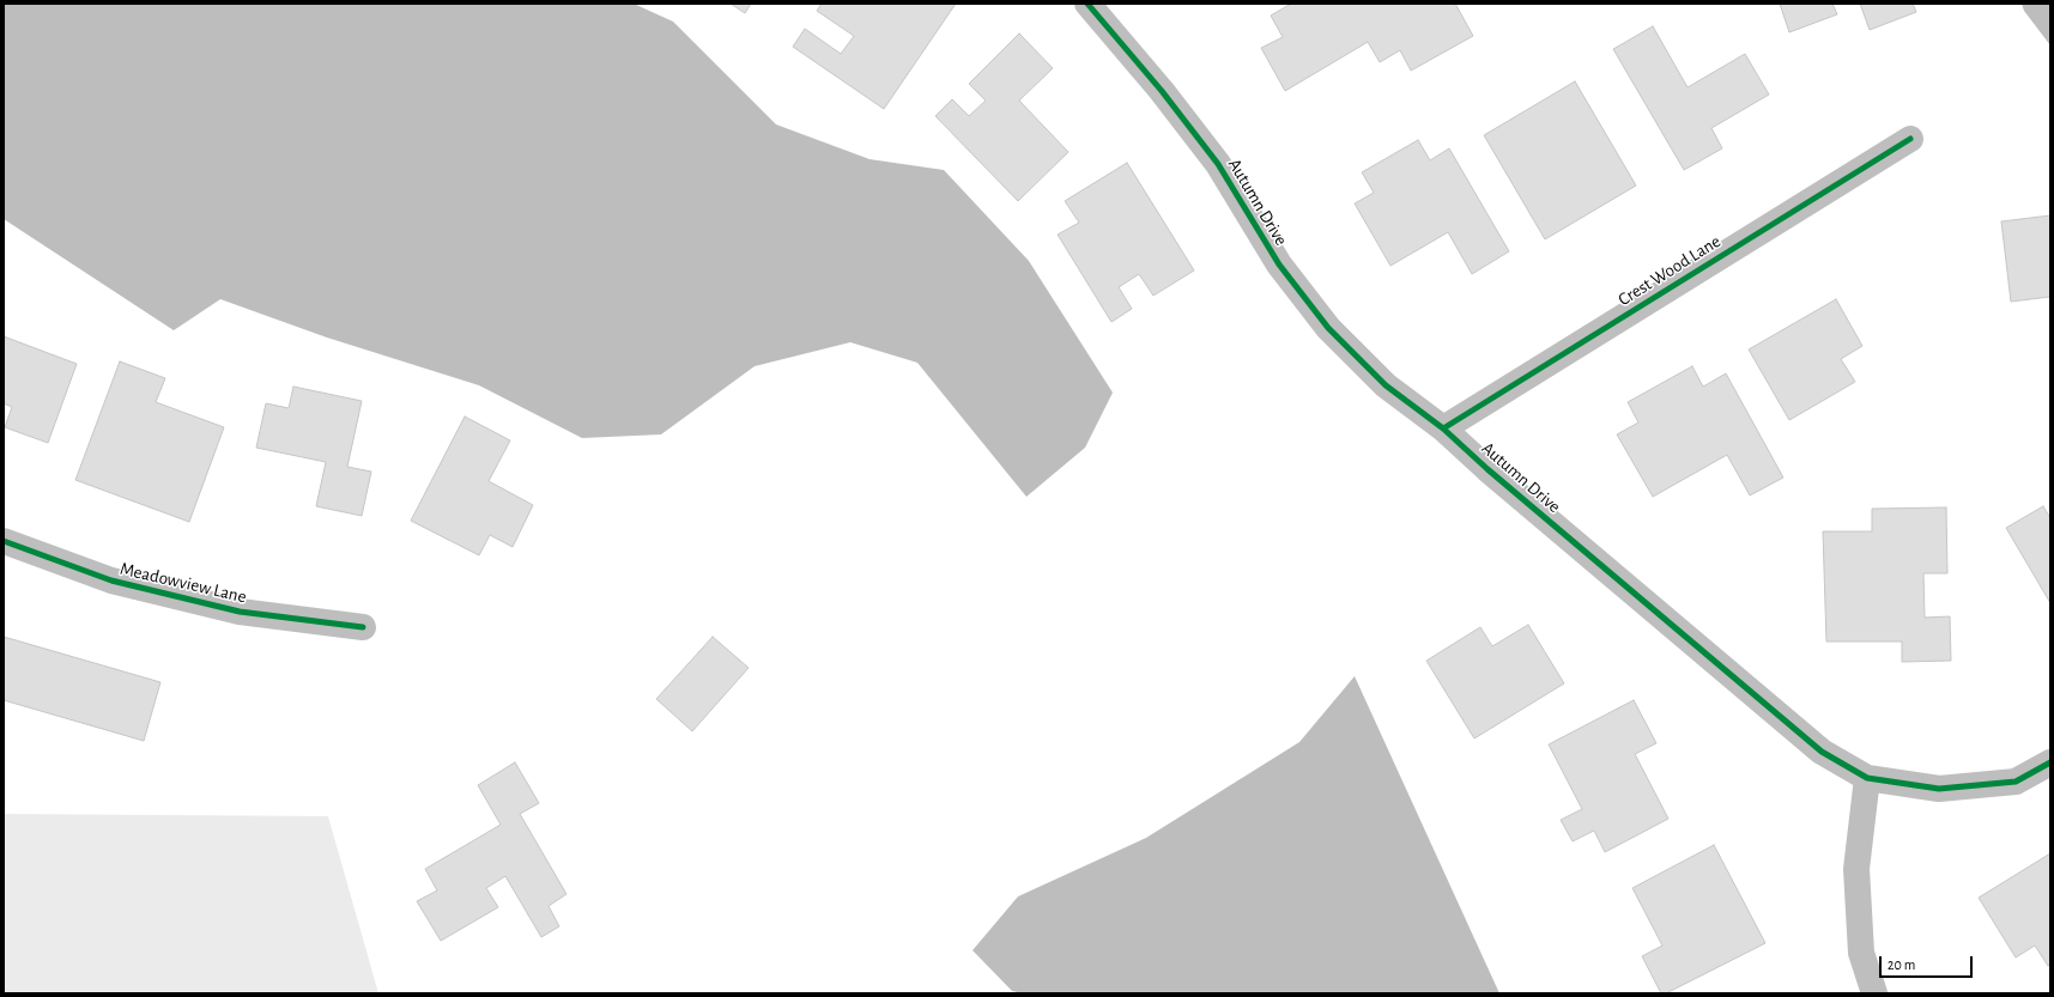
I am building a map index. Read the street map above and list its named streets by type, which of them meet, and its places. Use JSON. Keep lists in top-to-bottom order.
{
  "streets": {
    "street": ["Autumn Drive", "Crest Wood Lane", "Meadowview Lane"]
  },
  "crossings": [
    ["Autumn Drive", "Crest Wood Lane"]
  ],
  "scale_bar": "20 m"
}
